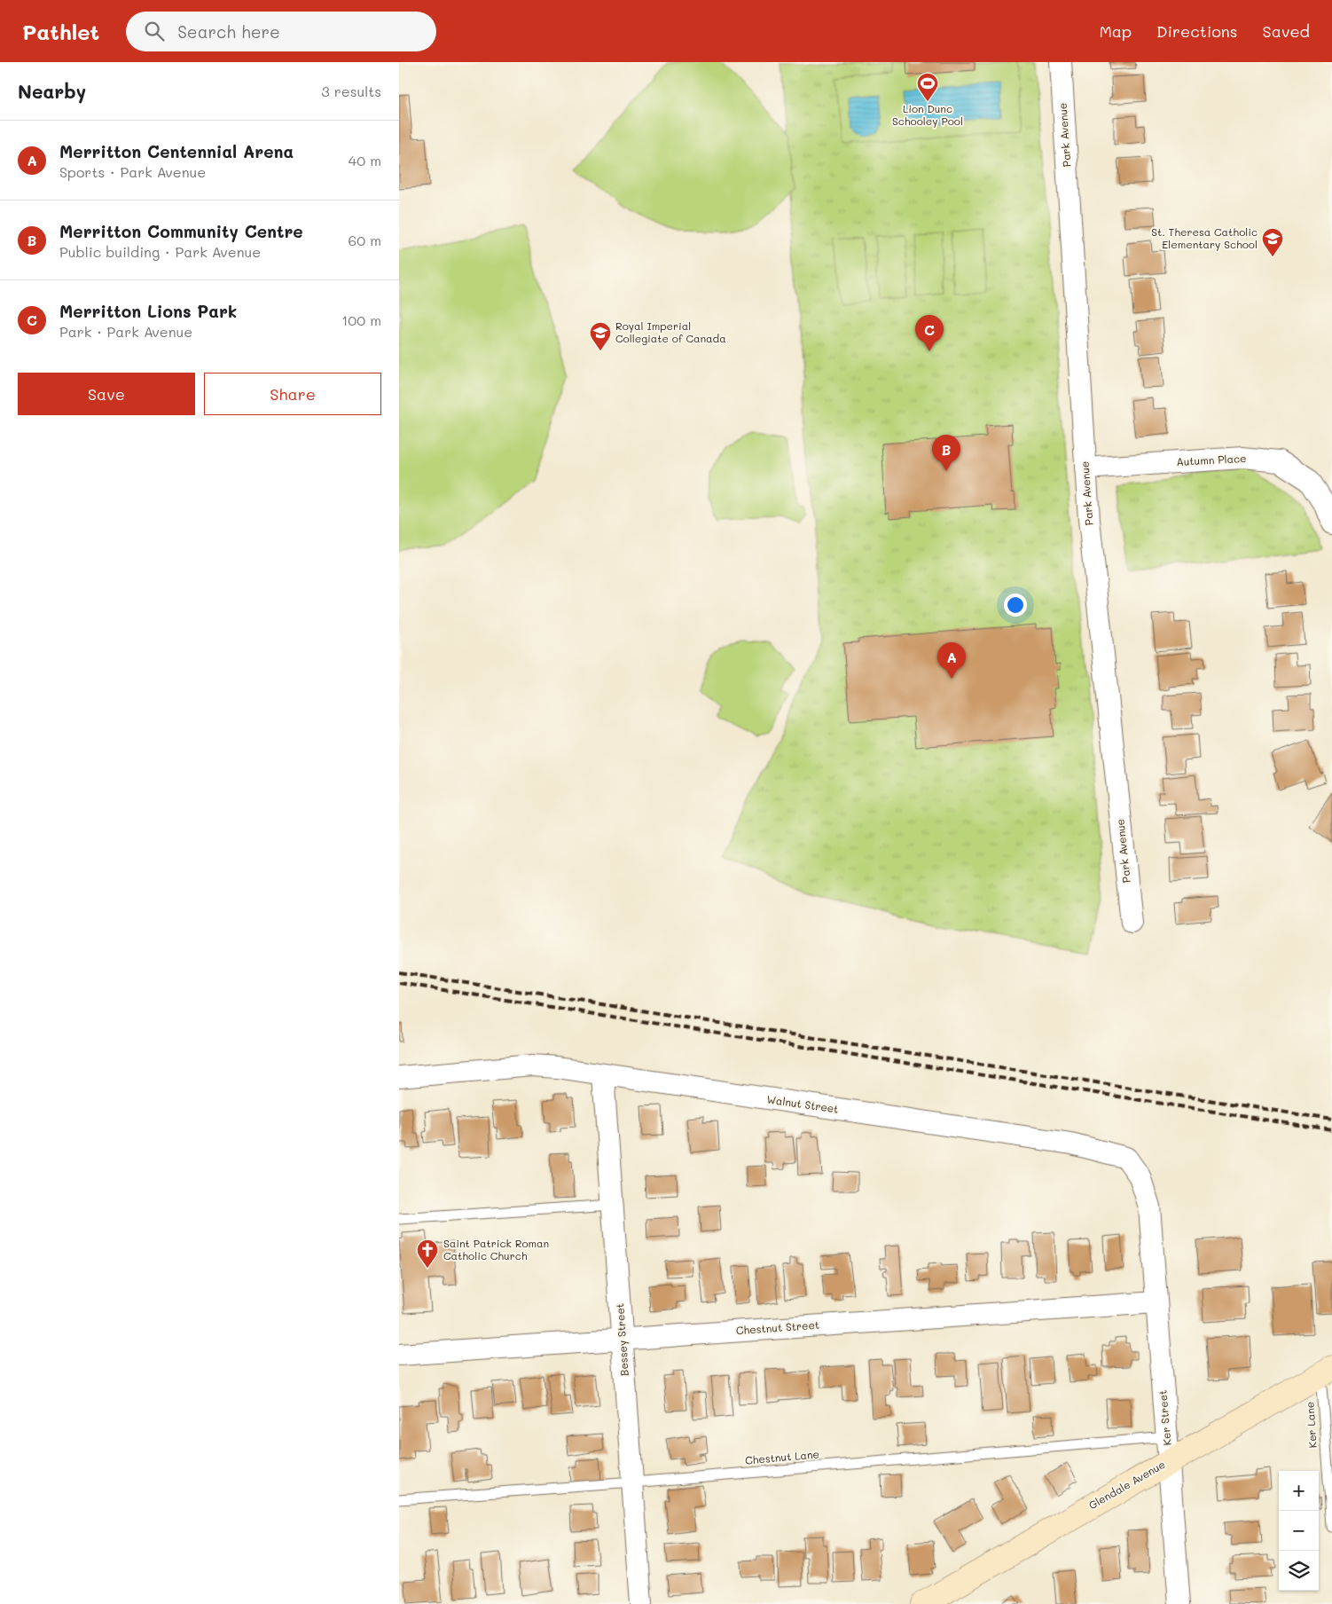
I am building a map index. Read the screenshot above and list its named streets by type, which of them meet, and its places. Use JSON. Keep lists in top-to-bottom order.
{
  "streets": {
    "main road": ["Glendale Avenue"],
    "street": [
      "Park Avenue",
      "Autumn Place",
      "Walnut Street",
      "Chestnut Street",
      "Bessey Street",
      "Ker Street"
    ],
    "lane": ["Ker Lane", "Chestnut Lane"]
  },
  "crossings": [
    ["Park Avenue", "Autumn Place"],
    ["Walnut Street", "Bessey Street"],
    ["Walnut Street", "Ker Street"],
    ["Chestnut Street", "Bessey Street"],
    ["Chestnut Street", "Ker Street"],
    ["Bessey Street", "Chestnut Lane"],
    ["Ker Street", "Chestnut Lane"],
    ["Ker Street", "Glendale Avenue"],
    ["Ker Lane", "Glendale Avenue"]
  ],
  "places": {
    "sports": ["Lion Dunc Schooley Pool"],
    "school or university": ["St. Theresa Catholic Elementary School", "Royal Imperial Collegiate of Canada"],
    "church": ["Saint Patrick Roman Catholic Church"]
  },
  "page": {
    "header": "Pathlet",
    "search": "Search here",
    "nav": ["Map", "Directions", "Saved"],
    "heading": ["Nearby", "3 results"],
    "list": [
      {
        "mark": "A",
        "name": "Merritton Centennial Arena",
        "note": "Sports · Park Avenue",
        "value": "40 m"
      },
      {
        "mark": "B",
        "name": "Merritton Community Centre",
        "note": "Public building · Park Avenue",
        "value": "60 m"
      },
      {
        "mark": "C",
        "name": "Merritton Lions Park",
        "note": "Park · Park Avenue",
        "value": "100 m"
      }
    ],
    "pins": ["C", "B", "A"],
    "buttons": ["Save", "Share"],
    "map_buttons": ["+", "−"]
  }
}
